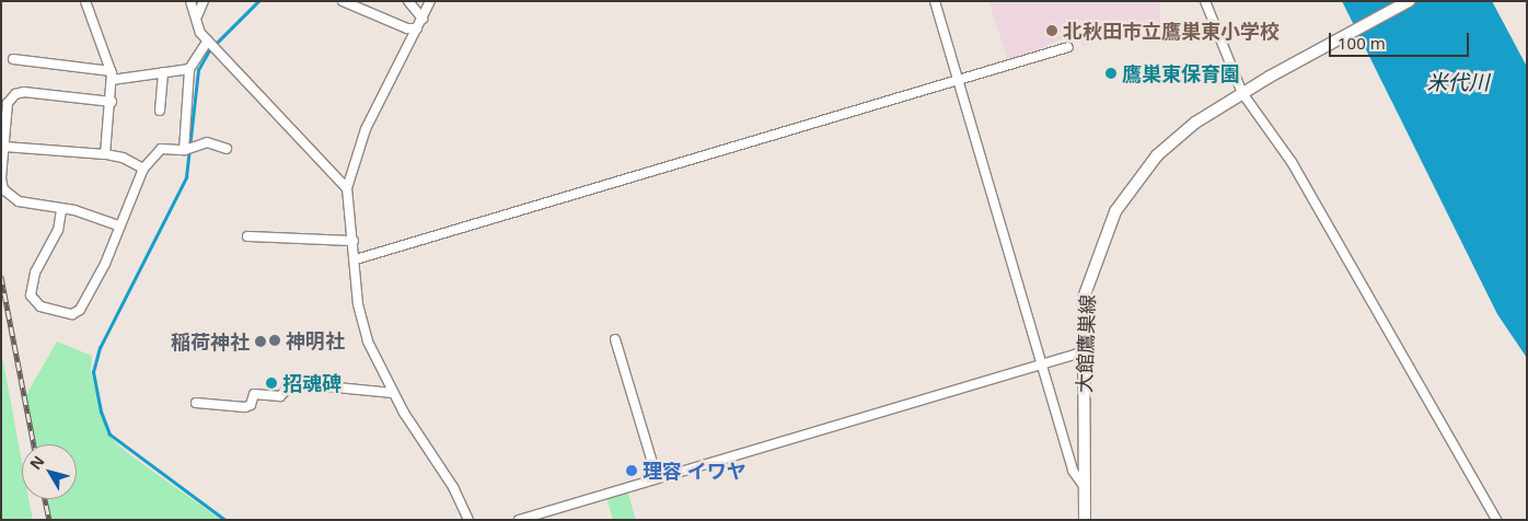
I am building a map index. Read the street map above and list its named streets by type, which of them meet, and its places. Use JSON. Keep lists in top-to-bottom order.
{
  "streets": {
    "main road": ["大館鷹巣線"]
  },
  "water": ["米代川"],
  "places": [
    "北秋田市立鷹巣東小学校",
    "鷹巣東保育園",
    "神明社",
    "稲荷神社",
    "招魂碑",
    "理容 イワヤ"
  ],
  "scale_bar": "100 m",
  "north": "top left"
}
